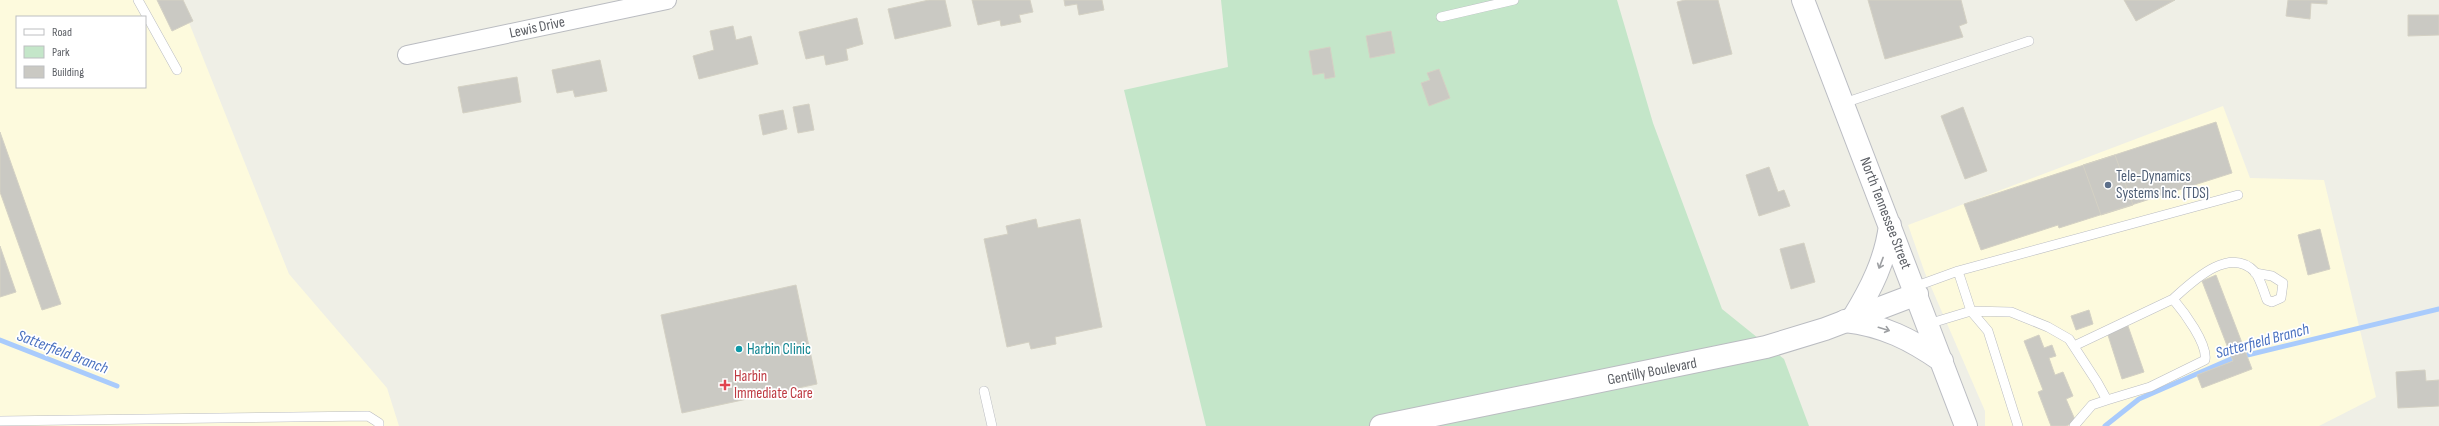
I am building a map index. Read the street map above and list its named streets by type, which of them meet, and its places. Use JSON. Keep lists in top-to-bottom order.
{
  "streets": {
    "main road": ["North Tennessee Street", "Gentilly Boulevard"],
    "street": ["Lewis Drive"]
  },
  "crossings": [
    ["North Tennessee Street", "Gentilly Boulevard"]
  ],
  "water": ["Satterfield Branch"],
  "places": {
    "other": ["Tele-Dynamics Systems Inc. (TDS)", "Harbin Clinic"],
    "health": ["Harbin Immediate Care"]
  },
  "legend": ["Road", "Park", "Building"]
}
